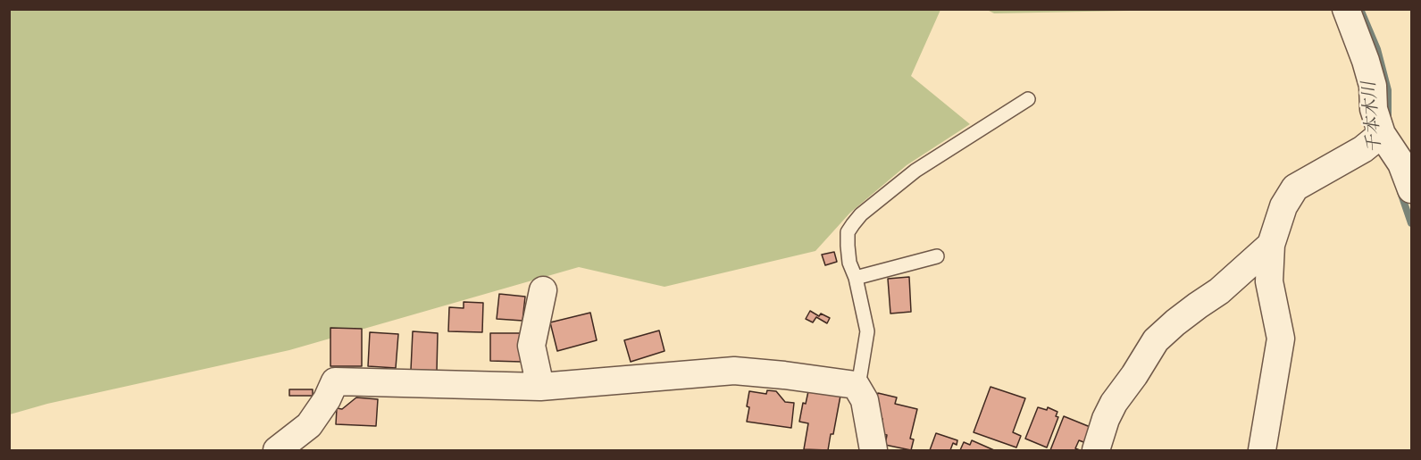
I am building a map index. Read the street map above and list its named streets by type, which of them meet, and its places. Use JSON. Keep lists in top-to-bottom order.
{
  "water": ["千本木川"]
}
